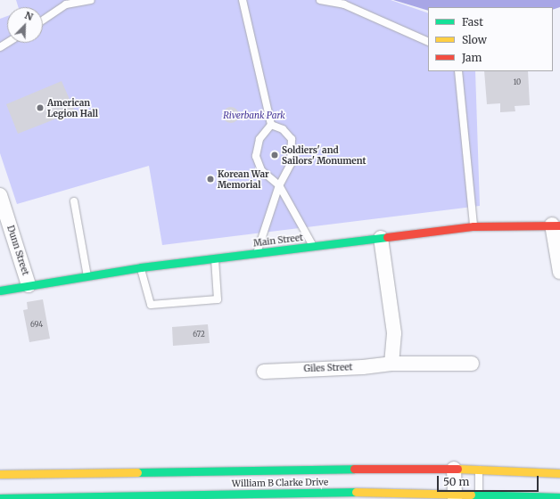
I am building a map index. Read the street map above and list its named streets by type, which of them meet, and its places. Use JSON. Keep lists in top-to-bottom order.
{
  "streets": {
    "main road": ["Main Street", "William B Clarke Drive"],
    "street": ["Dunn Street", "Giles Street"]
  },
  "crossings": [
    ["Main Street", "Dunn Street"]
  ],
  "parks": ["Riverbank Park"],
  "places": ["American Legion Hall", "Soldiers' and Sailors' Monument", "Korean War Memorial"],
  "house_numbers": ["10", "694", "672"],
  "legend": ["Fast", "Slow", "Jam"],
  "scale_bar": "50 m",
  "north": "top right"
}
